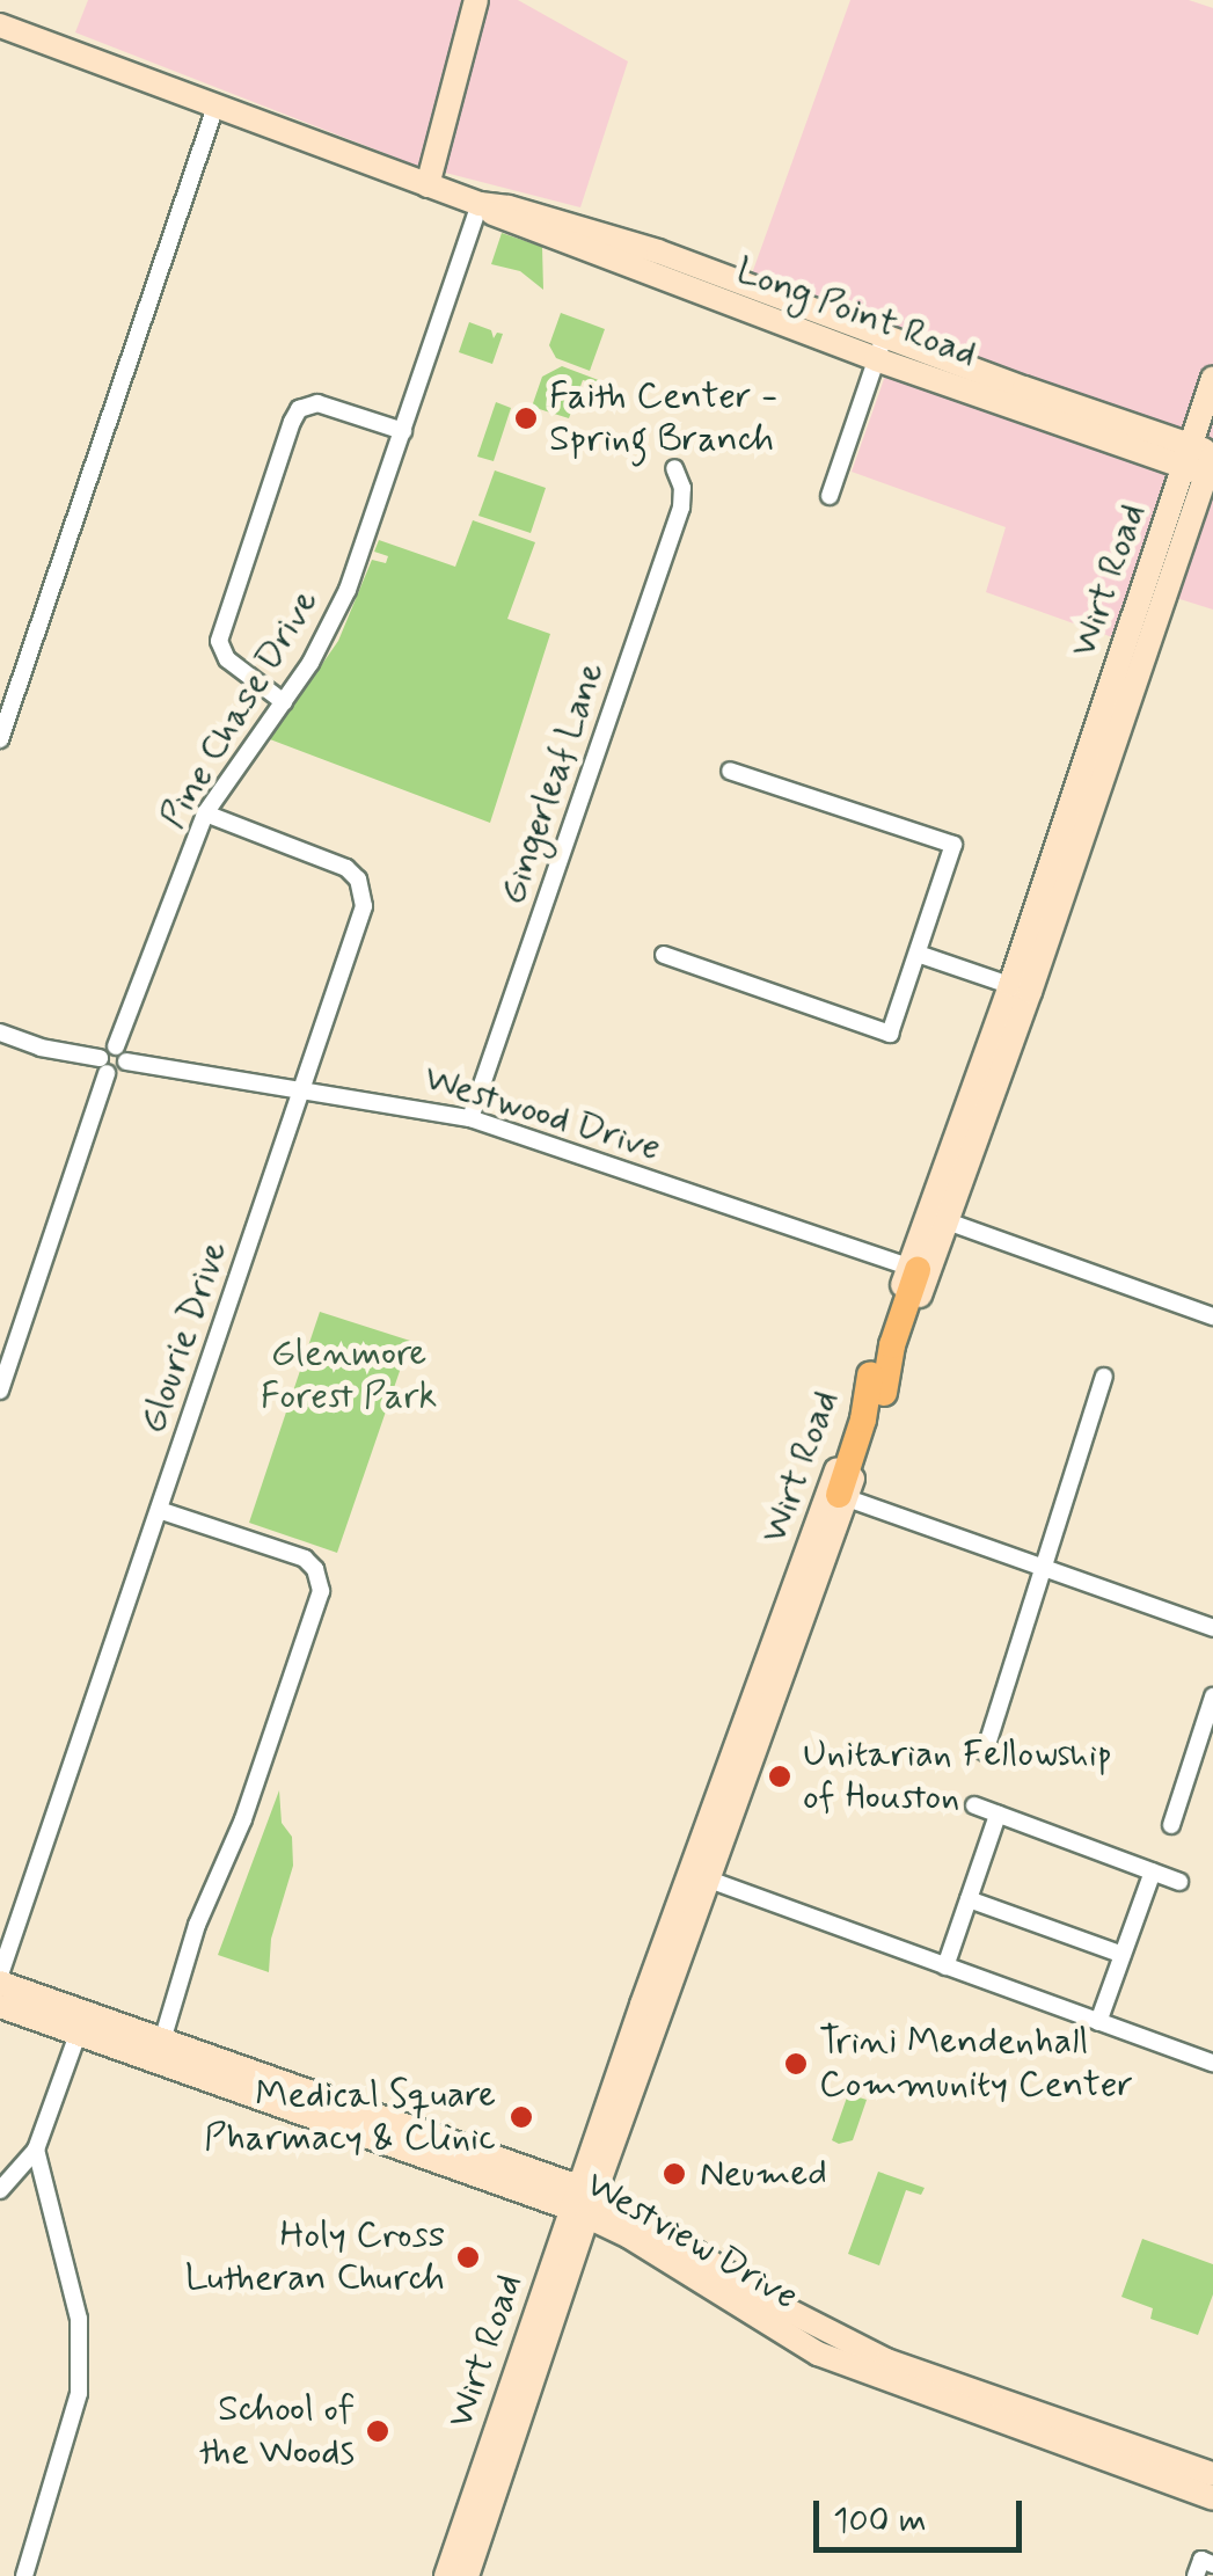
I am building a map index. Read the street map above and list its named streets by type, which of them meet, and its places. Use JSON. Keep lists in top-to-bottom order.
{
  "streets": {
    "main road": ["Long Point Road", "Wirt Road", "Westview Drive"],
    "street": [
      "Pine Chase Drive",
      "Gingerleaf Lane",
      "Westwood Drive",
      "Glourie Drive"
    ]
  },
  "crossings": [
    ["Long Point Road", "Wirt Road"],
    ["Long Point Road", "Pine Chase Drive"],
    ["Wirt Road", "Westwood Drive"],
    ["Wirt Road", "Westview Drive"],
    ["Pine Chase Drive", "Westwood Drive"],
    ["Pine Chase Drive", "Glourie Drive"],
    ["Gingerleaf Lane", "Westwood Drive"],
    ["Westwood Drive", "Glourie Drive"],
    ["Glourie Drive", "Westview Drive"]
  ],
  "parks": ["Glenmore Forest Park"],
  "places": [
    "Faith Center - Spring Branch",
    "Unitarian Fellowship of Houston",
    "Trini Mendenhall Community Center",
    "Medical Square Pharmacy & Clinic",
    "Neumed",
    "Holy Cross Lutheran Church",
    "School of the Woods"
  ],
  "scale_bar": "100 m"
}
